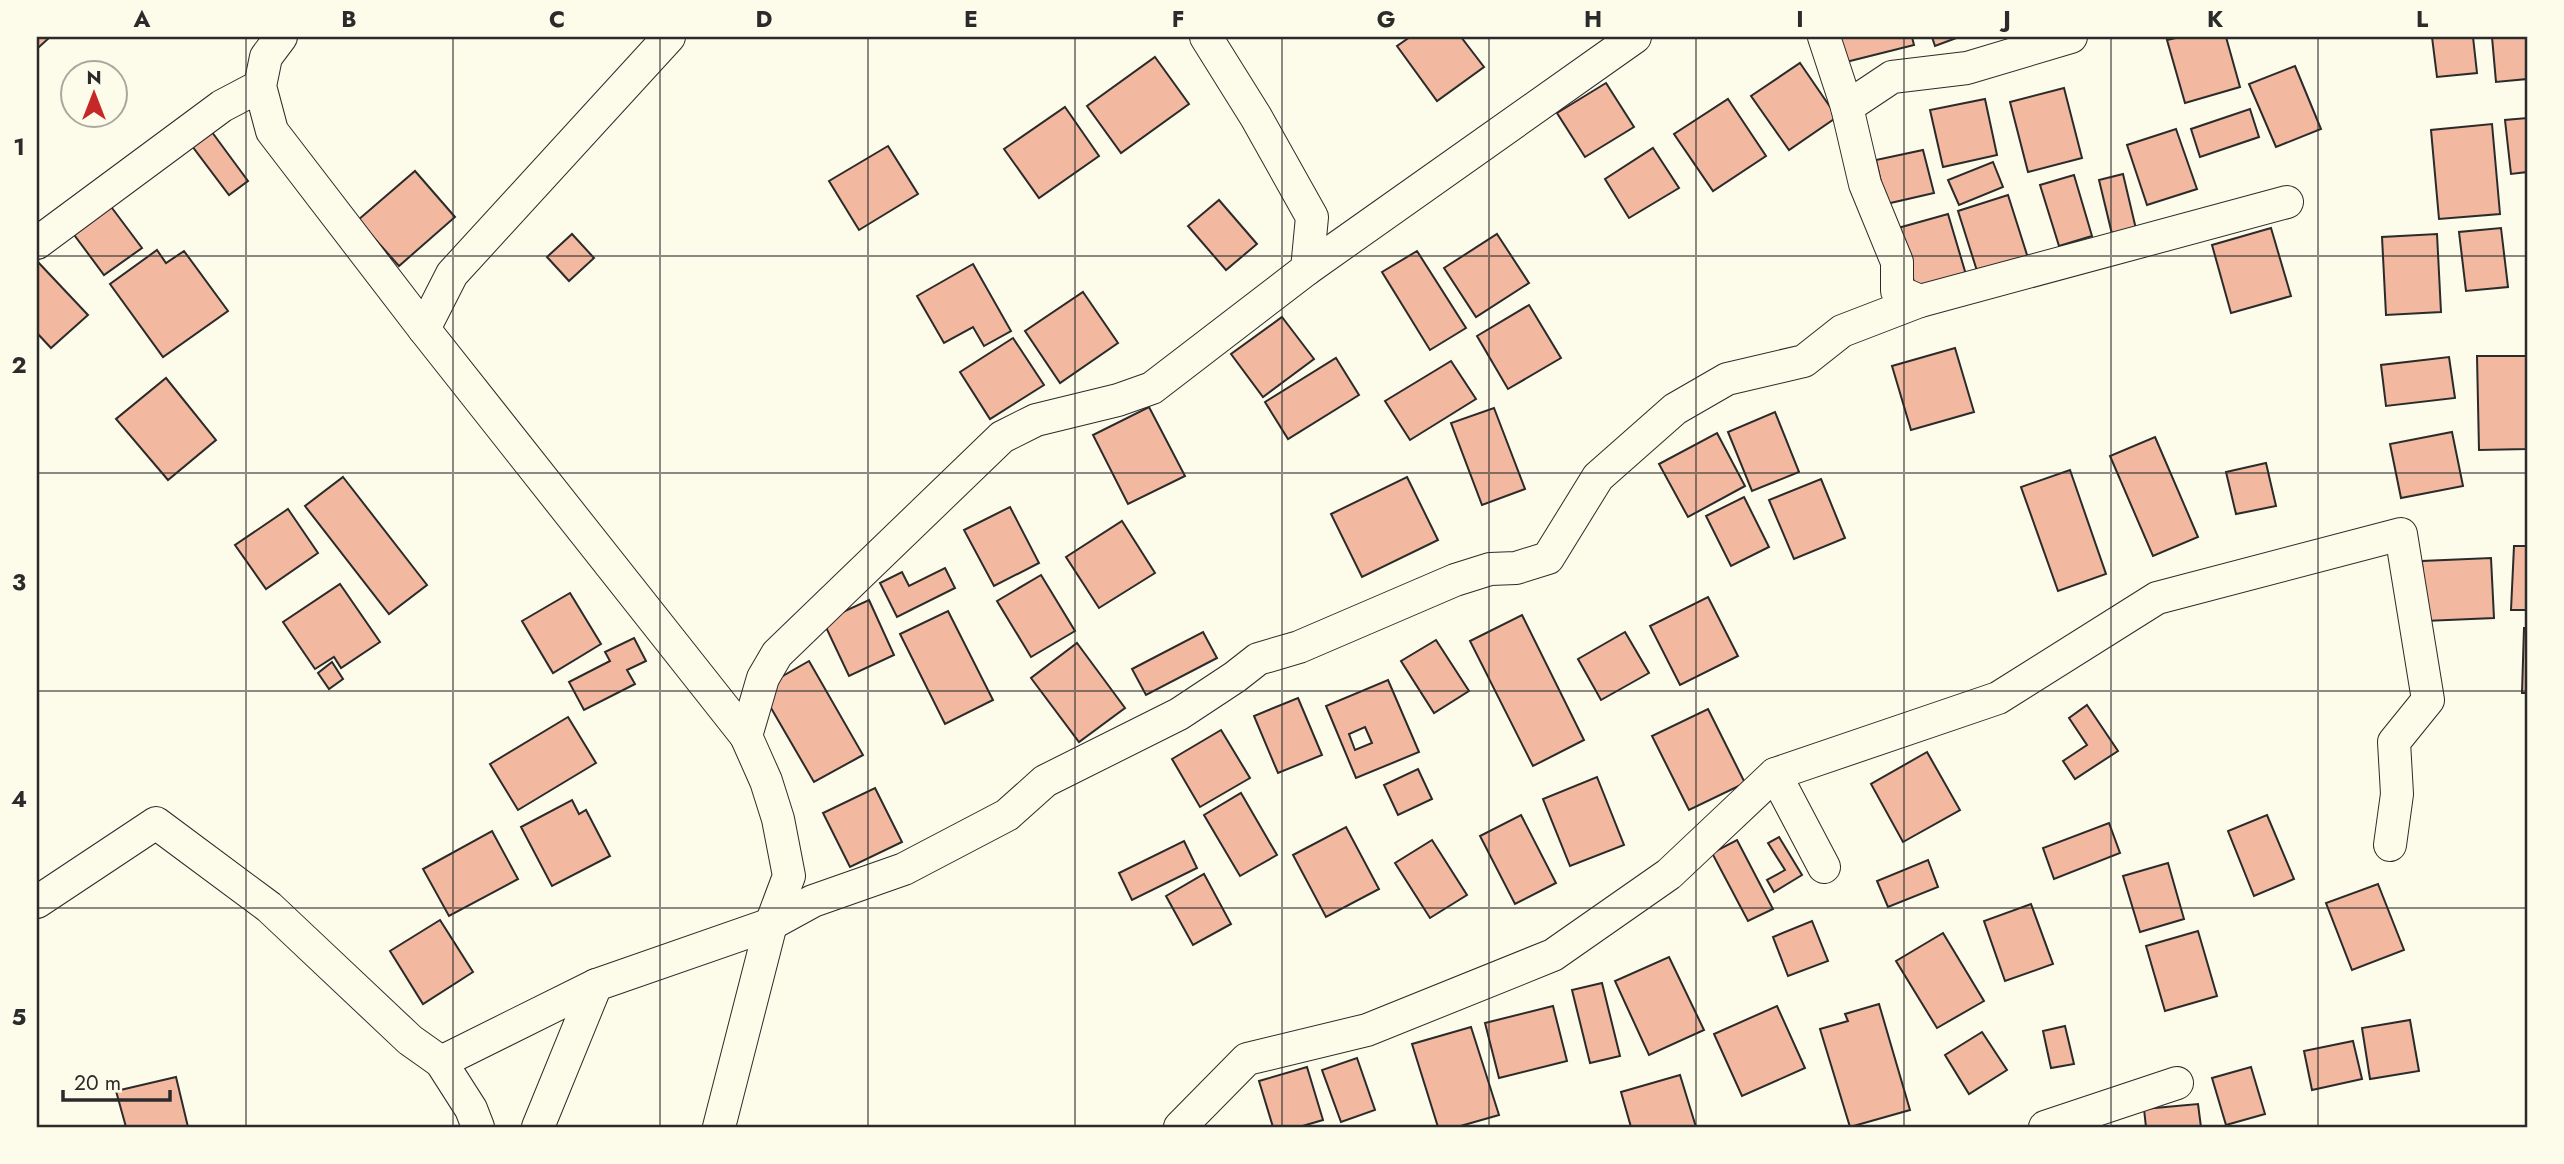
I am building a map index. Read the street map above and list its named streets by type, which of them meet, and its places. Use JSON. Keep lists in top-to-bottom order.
{
  "scale_bar": "20 m",
  "north": "top",
  "grid": {
    "columns": [
      "A",
      "B",
      "C",
      "D",
      "E",
      "F",
      "G",
      "H",
      "I",
      "J",
      "K",
      "L"
    ],
    "rows": [
      "1",
      "2",
      "3",
      "4",
      "5"
    ]
  }
}
